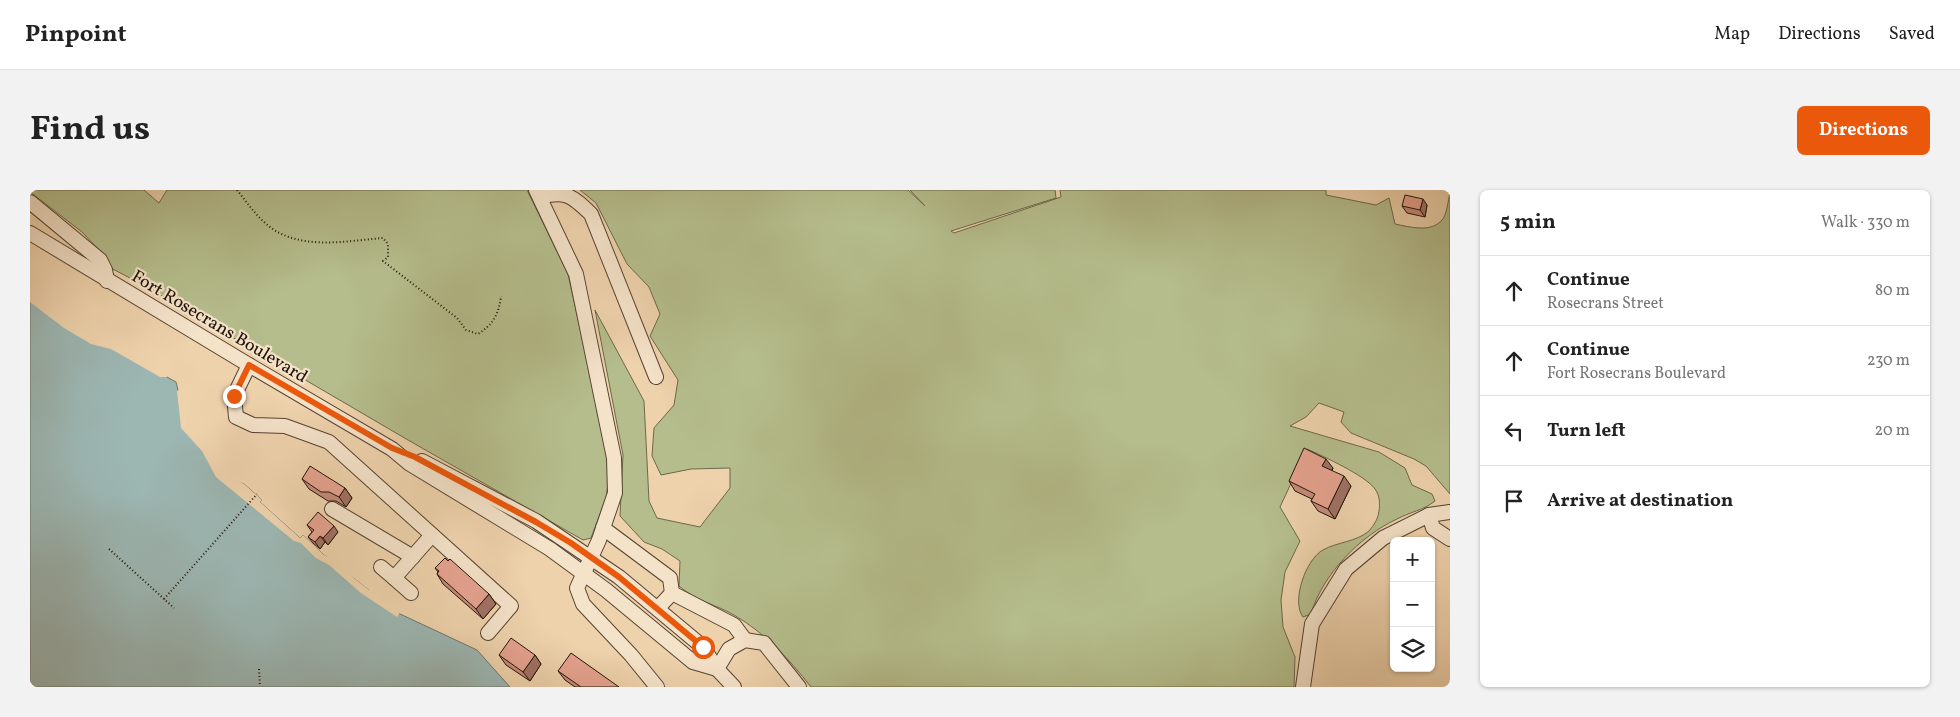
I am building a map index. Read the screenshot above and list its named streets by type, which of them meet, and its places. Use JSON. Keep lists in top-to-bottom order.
{
  "streets": {
    "street": ["Fort Rosecrans Boulevard"]
  },
  "page": {
    "header": "Pinpoint",
    "nav": ["Map", "Directions", "Saved"],
    "title": "Find us",
    "buttons": "Directions",
    "heading": ["5 min", "Walk · 330 m"],
    "list": [
      ["Continue", "Rosecrans Street", "80 m"],
      ["Continue", "Fort Rosecrans Boulevard", "230 m"],
      ["Turn left", "20 m"],
      "Arrive at destination"
    ],
    "map_buttons": ["+", "−"]
  }
}
